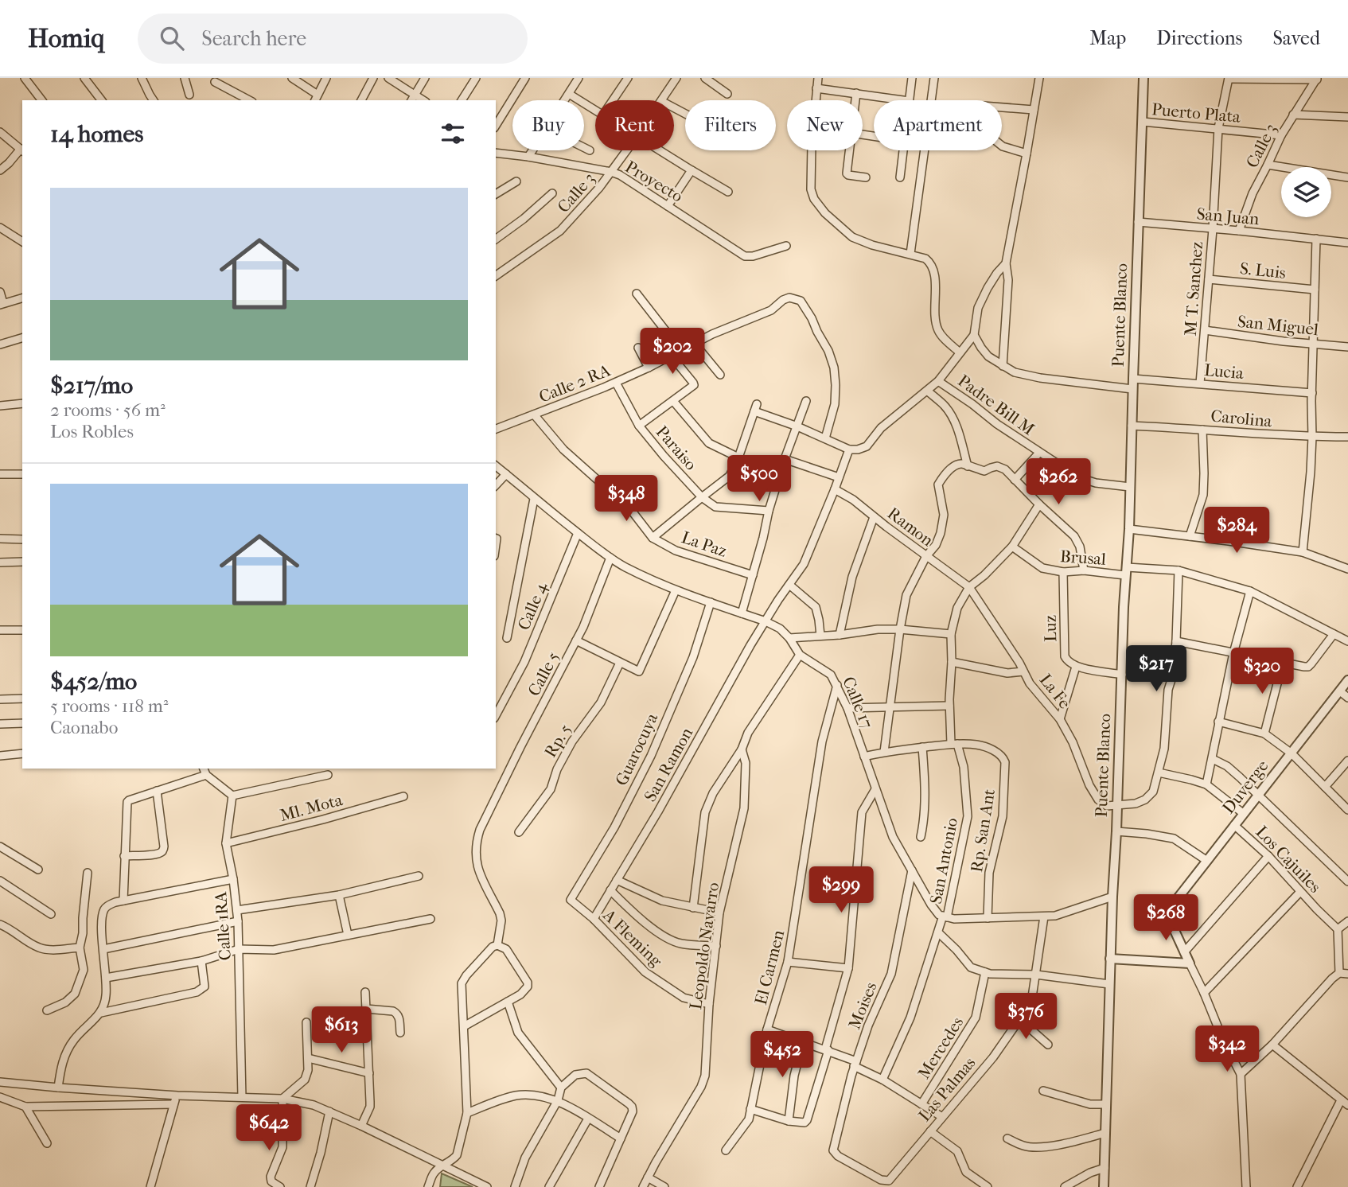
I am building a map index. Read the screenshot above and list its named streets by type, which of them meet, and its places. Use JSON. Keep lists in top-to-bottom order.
{
  "streets": {
    "street": [
      "Puerto Plata",
      "Calle 3",
      "Proyecto",
      "San Juan",
      "S. Luis",
      "M T. Sanchez",
      "Puente Blanco",
      "San Miguel",
      "Lucia",
      "Calle 2 RA",
      "Padre Bill M",
      "Carolina",
      "Paraiso",
      "Ramon",
      "La Paz",
      "Brusal",
      "Calle 4",
      "Luz",
      "Calle 5",
      "La Fe",
      "Calle 17",
      "Rp. 5",
      "Guarocuya",
      "San Ramon",
      "Duverge",
      "Ml. Mota",
      "Rp. San Ant",
      "Los Cajuiles",
      "San Antonio",
      "Calle 1RA",
      "A Fleming",
      "Leopoldo Navarro",
      "El Carmen",
      "Moises",
      "Mercedes",
      "Las Palmas"
    ]
  },
  "crossings": [
    ["Puerto Plata", "Calle 3"],
    ["Puerto Plata", "M T. Sanchez"],
    ["Puerto Plata", "Puente Blanco"],
    ["Calle 3", "Proyecto"],
    ["Calle 3", "San Juan"],
    ["San Juan", "M T. Sanchez"],
    ["San Juan", "Puente Blanco"],
    ["S. Luis", "M T. Sanchez"],
    ["M T. Sanchez", "San Miguel"],
    ["M T. Sanchez", "Lucia"],
    ["Puente Blanco", "Lucia"],
    ["Puente Blanco", "Padre Bill M"],
    ["Puente Blanco", "Carolina"],
    ["Puente Blanco", "Brusal"],
    ["Puente Blanco", "La Fe"],
    ["Calle 2 RA", "Paraiso"],
    ["Calle 2 RA", "La Paz"],
    ["Ramon", "La Fe"],
    ["Ramon", "San Ramon"],
    ["Ramon", "San Antonio"],
    ["Brusal", "Luz"],
    ["Calle 4", "Calle 17"],
    ["Calle 5", "Calle 17"],
    ["La Fe", "San Antonio"],
    ["Calle 17", "Guarocuya"],
    ["Calle 17", "San Ramon"],
    ["Calle 17", "Rp. San Ant"],
    ["Calle 17", "San Antonio"],
    ["Calle 17", "El Carmen"],
    ["Calle 17", "Moises"],
    ["Guarocuya", "A Fleming"],
    ["San Ramon", "A Fleming"],
    ["Duverge", "Los Cajuiles"],
    ["Ml. Mota", "Calle 1RA"],
    ["Rp. San Ant", "San Antonio"],
    ["A Fleming", "Leopoldo Navarro"],
    ["Moises", "Las Palmas"]
  ],
  "page": {
    "header": "Homiq",
    "search": "Search here",
    "nav": ["Map", "Directions", "Saved"],
    "chip": [
      "Buy",
      "Rent",
      "Filters",
      "New",
      "Apartment"
    ],
    "heading": "14 homes",
    "list": [
      {
        "name": "$217/mo",
        "note": "2 rooms · 56 m² · Los Robles"
      },
      {
        "name": "$452/mo",
        "note": "5 rooms · 118 m² · Caonabo"
      }
    ],
    "price": [
      "$202",
      "$500",
      "$262",
      "$348",
      "$284",
      "$217",
      "$320",
      "$299",
      "$268",
      "$376",
      "$613",
      "$342",
      "$452",
      "$642"
    ]
  }
}
